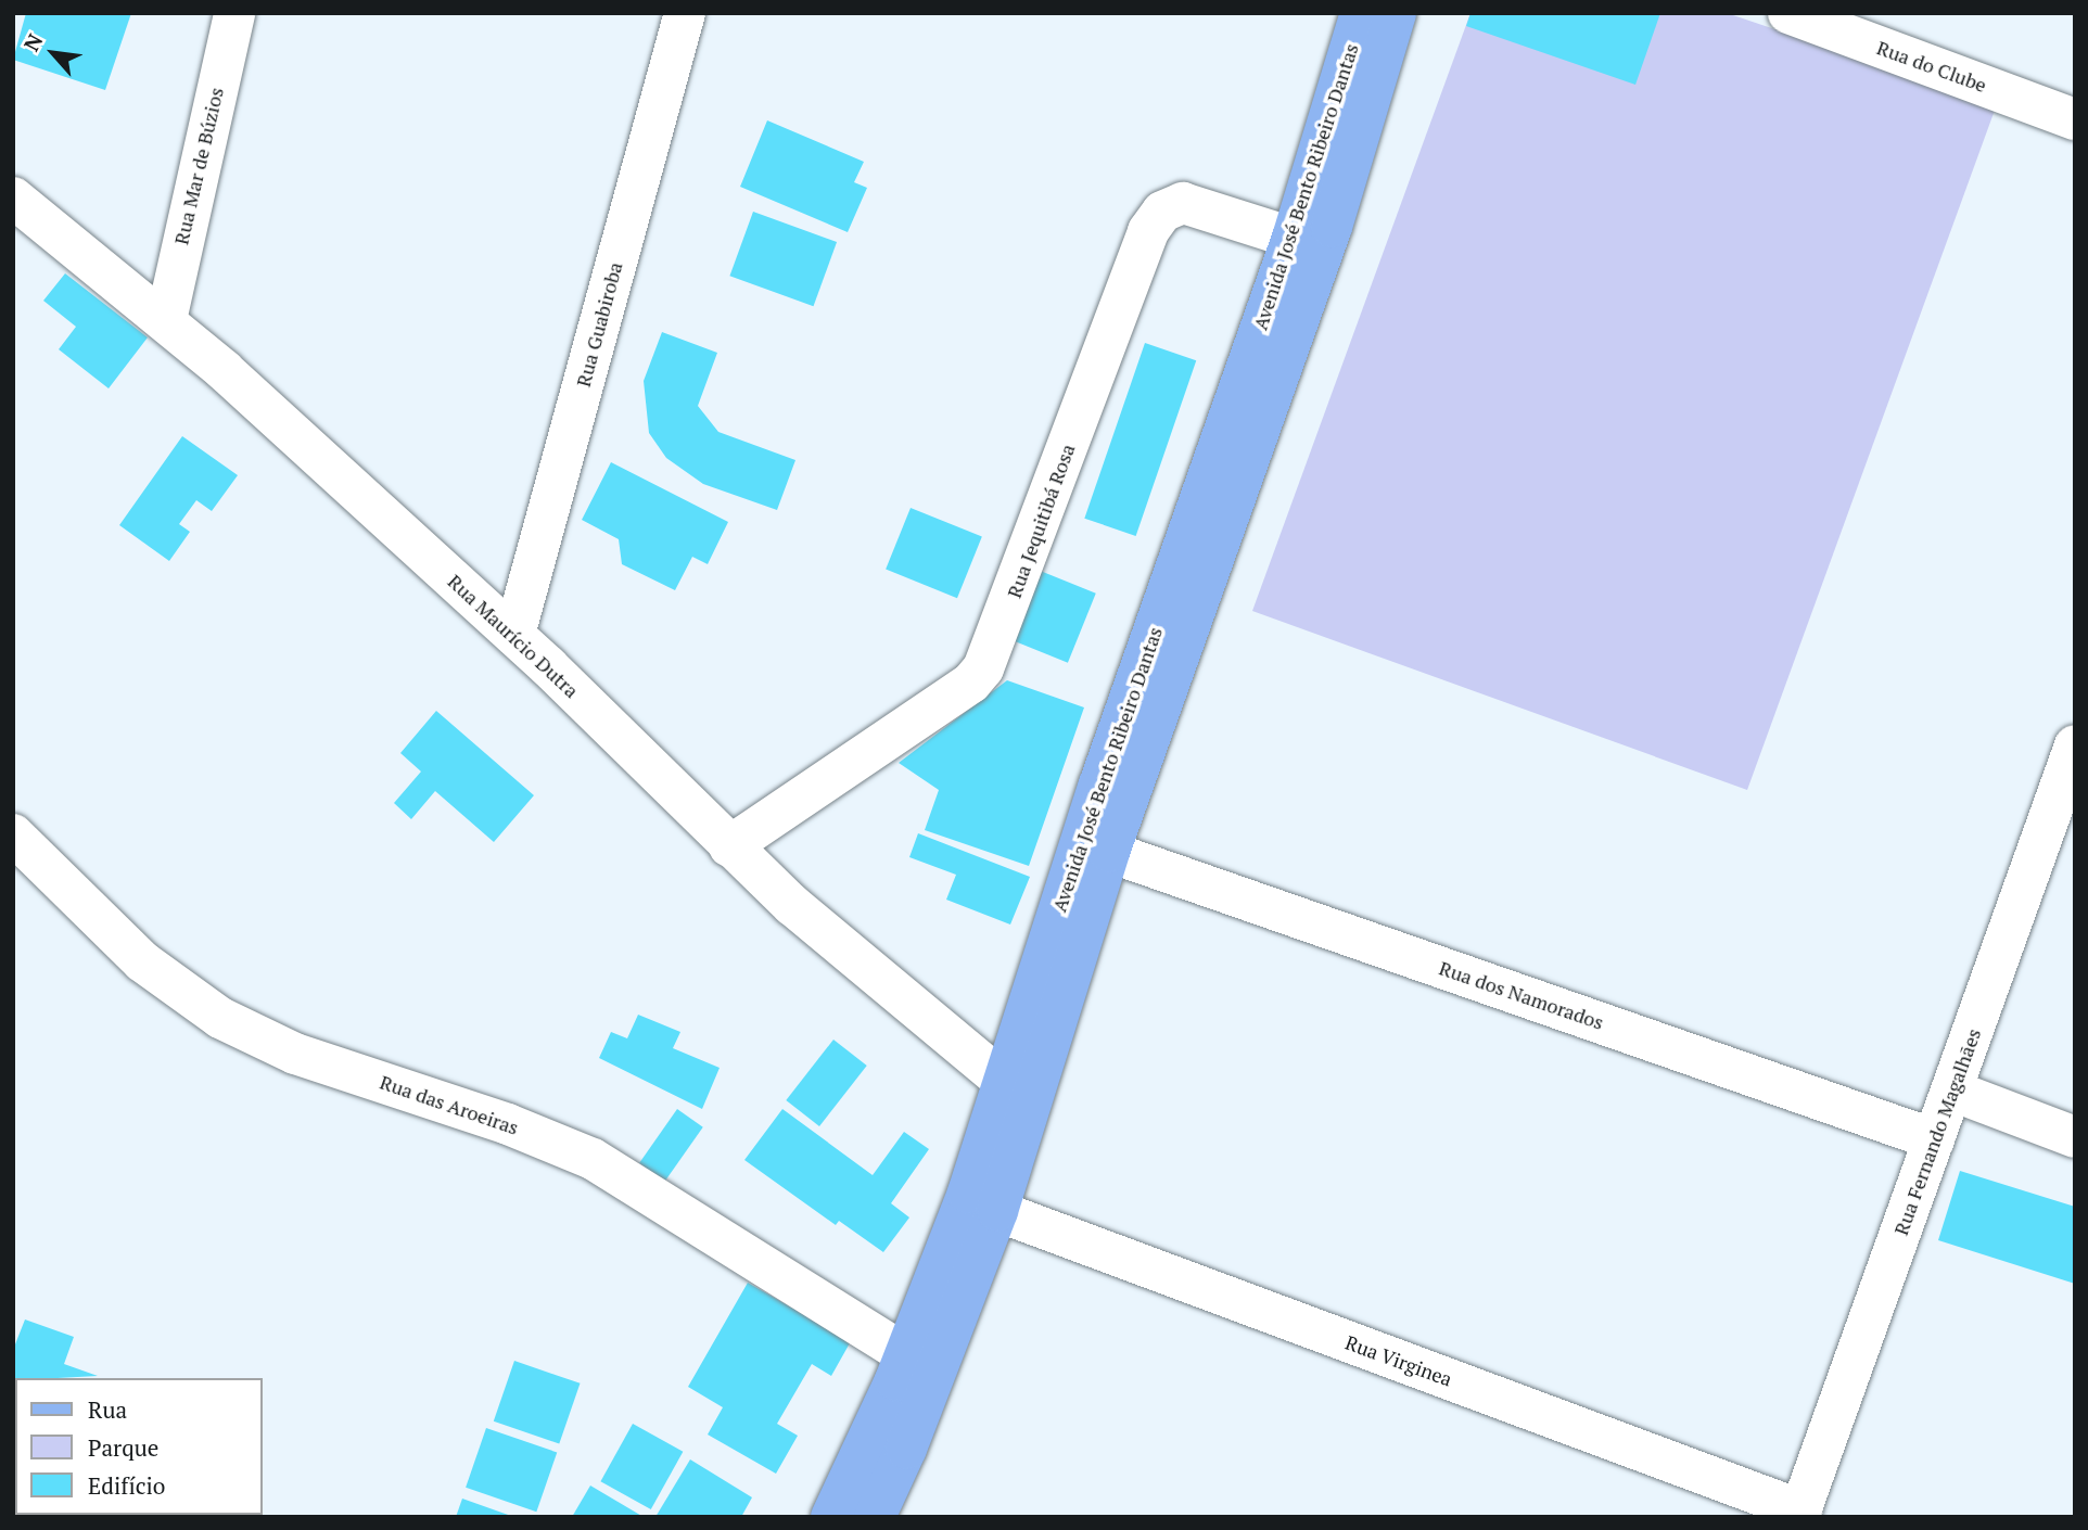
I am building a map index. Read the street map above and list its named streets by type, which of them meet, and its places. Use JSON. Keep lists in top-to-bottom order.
{
  "streets": {
    "main road": ["Avenida José Bento Ribeiro Dantas"],
    "street": [
      "Rua do Clube",
      "Rua Mar de Búzios",
      "Rua Guabiroba",
      "Rua Jequitibá Rosa",
      "Rua Maurício Dutra",
      "Rua dos Namorados",
      "Rua das Aroeiras",
      "Rua Fernando Magalhães",
      "Rua Virginea"
    ]
  },
  "crossings": [
    ["Rua Mar de Búzios", "Rua Maurício Dutra"],
    ["Avenida José Bento Ribeiro Dantas", "Rua Jequitibá Rosa"],
    ["Avenida José Bento Ribeiro Dantas", "Rua Maurício Dutra"],
    ["Avenida José Bento Ribeiro Dantas", "Rua dos Namorados"],
    ["Avenida José Bento Ribeiro Dantas", "Rua das Aroeiras"],
    ["Avenida José Bento Ribeiro Dantas", "Rua Virginea"],
    ["Rua Guabiroba", "Rua Maurício Dutra"],
    ["Rua Jequitibá Rosa", "Rua Maurício Dutra"],
    ["Rua dos Namorados", "Rua Fernando Magalhães"],
    ["Rua Fernando Magalhães", "Rua Virginea"]
  ],
  "legend": ["Rua", "Parque", "Edifício"],
  "north": "top left"
}
